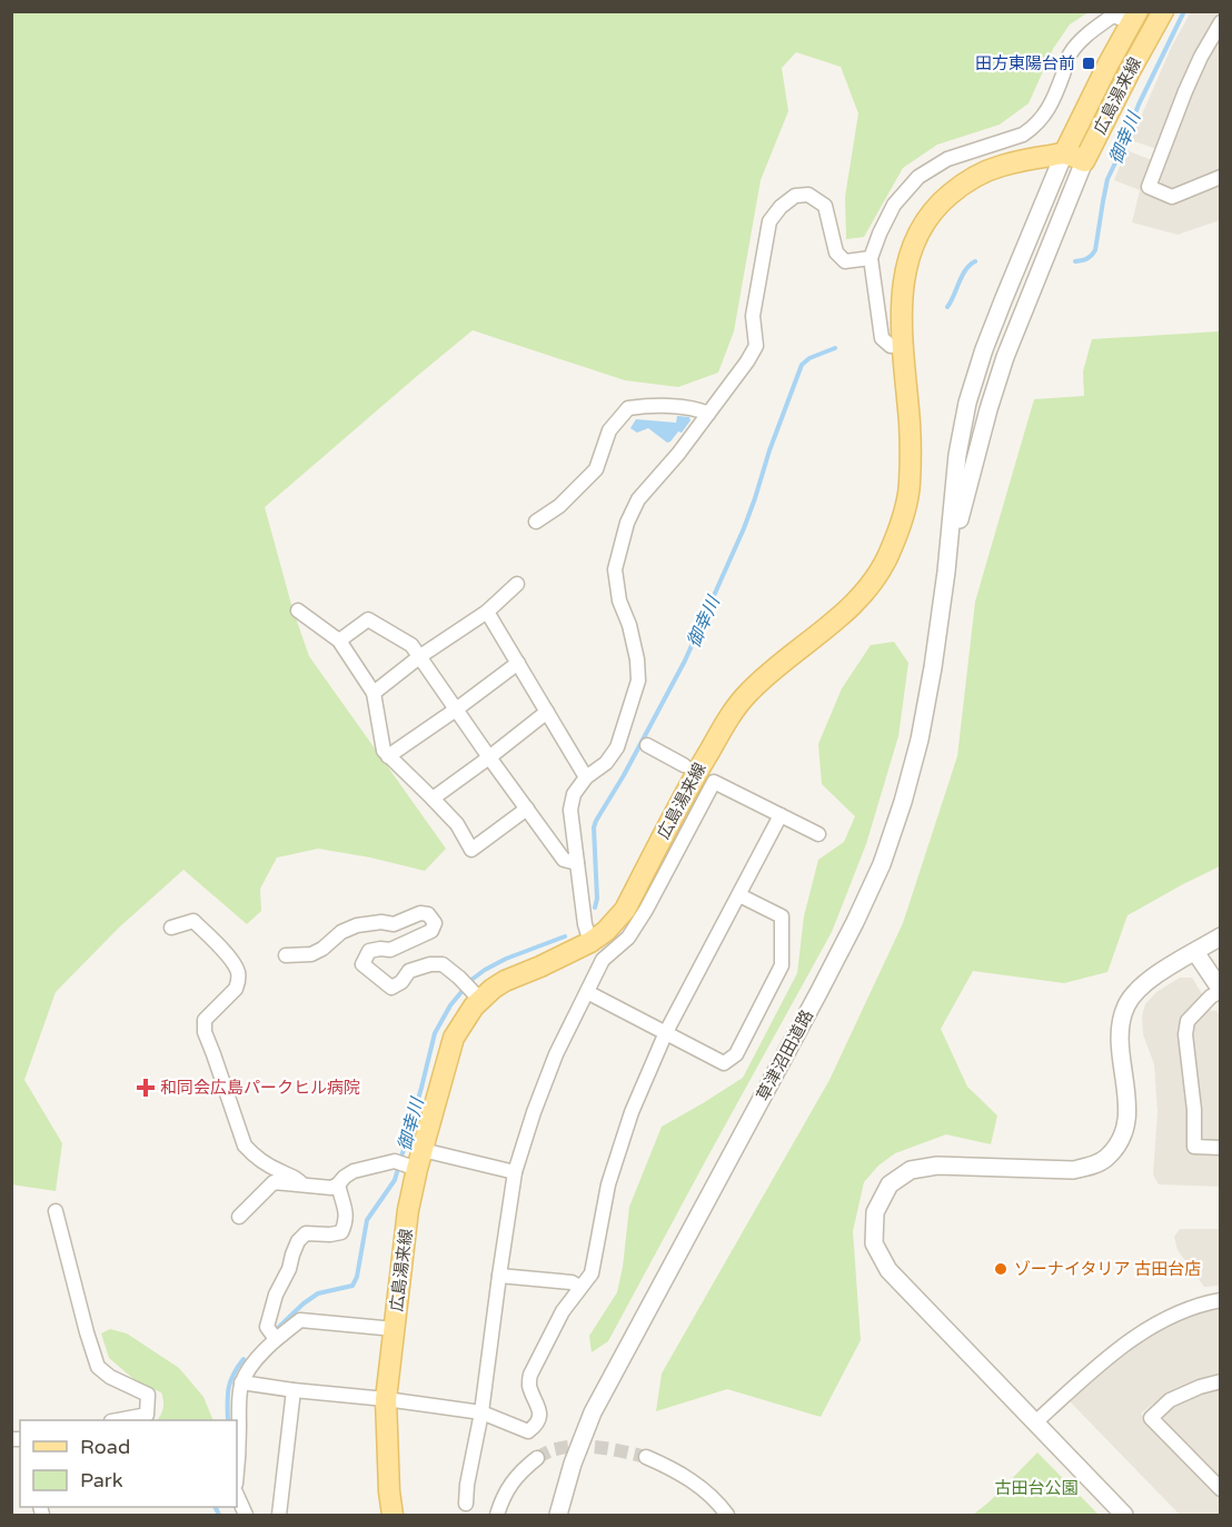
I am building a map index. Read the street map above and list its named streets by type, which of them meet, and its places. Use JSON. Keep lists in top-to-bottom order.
{
  "streets": {
    "main road": ["広島湯来線"],
    "street": ["草津沼田道路"]
  },
  "water": ["御幸川"],
  "parks": ["古田台公園"],
  "places": {
    "transit": ["田方東陽台前"],
    "health": ["和同会広島パークヒル病院"],
    "other": ["ゾーナイタリア 古田台店"]
  },
  "legend": ["Road", "Park"]
}
